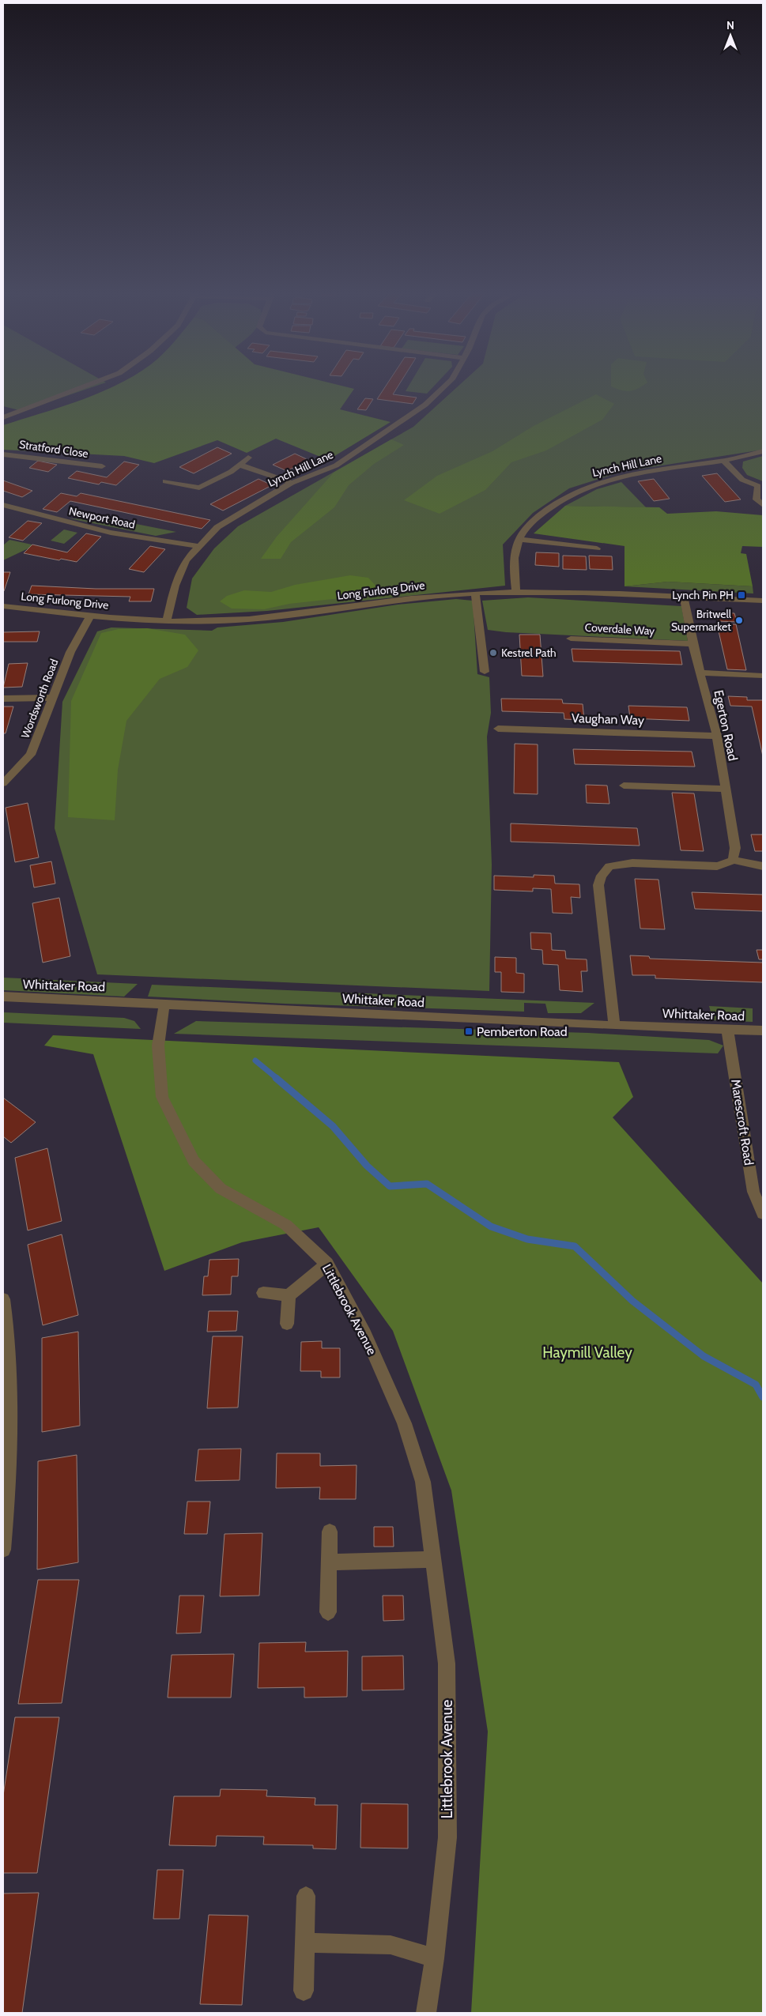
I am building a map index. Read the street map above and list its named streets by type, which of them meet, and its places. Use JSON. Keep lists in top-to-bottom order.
{
  "streets": {
    "street": [
      "Stratford Close",
      "Lynch Hill Lane",
      "Newport Road",
      "Long Furlong Drive",
      "Coverdale Way",
      "Wordsworth Road",
      "Vaughan Way",
      "Egerton Road",
      "Whittaker Road",
      "Marescroft Road",
      "Littlebrook Avenue"
    ]
  },
  "crossings": [
    ["Lynch Hill Lane", "Newport Road"],
    ["Lynch Hill Lane", "Long Furlong Drive"],
    ["Long Furlong Drive", "Wordsworth Road"],
    ["Long Furlong Drive", "Egerton Road"],
    ["Coverdale Way", "Egerton Road"],
    ["Vaughan Way", "Egerton Road"],
    ["Whittaker Road", "Marescroft Road"],
    ["Whittaker Road", "Littlebrook Avenue"]
  ],
  "parks": ["Haymill Valley"],
  "places": {
    "transit": ["Lynch Pin PH", "Pemberton Road"],
    "other": ["Britwell Supermarket", "Kestrel Path"]
  },
  "north": "top"
}
